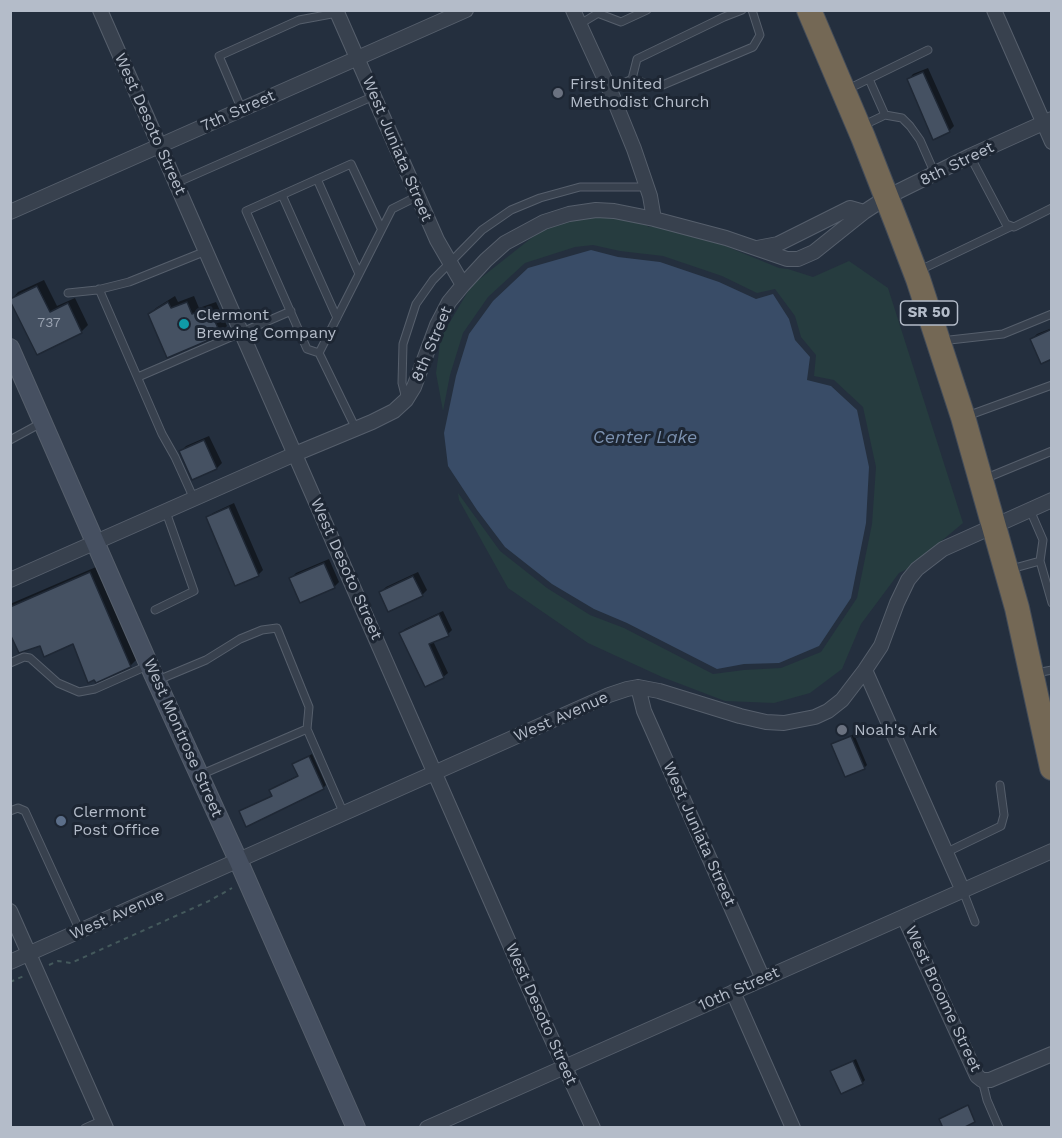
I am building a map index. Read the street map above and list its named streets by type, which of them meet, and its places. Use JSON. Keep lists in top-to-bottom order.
{
  "streets": {
    "highway": ["SR 50"],
    "street": [
      "7th Street",
      "West Desoto Street",
      "West Juniata Street",
      "8th Street",
      "West Avenue",
      "West Montrose Street",
      "10th Street",
      "West Broome Street"
    ]
  },
  "crossings": [
    ["7th Street", "West Desoto Street"],
    ["7th Street", "West Juniata Street"],
    ["West Desoto Street", "8th Street"],
    ["West Desoto Street", "West Avenue"],
    ["West Desoto Street", "10th Street"],
    ["West Juniata Street", "8th Street"],
    ["West Juniata Street", "West Avenue"],
    ["West Juniata Street", "10th Street"],
    ["8th Street", "SR 50"],
    ["8th Street", "West Montrose Street"],
    ["SR 50", "West Avenue"],
    ["West Avenue", "West Montrose Street"],
    ["10th Street", "West Broome Street"]
  ],
  "water": ["Center Lake"],
  "places": [
    "First United Methodist Church",
    "Clermont Brewing Company",
    "Noah's Ark",
    "Clermont Post Office"
  ],
  "house_numbers": ["737"]
}
